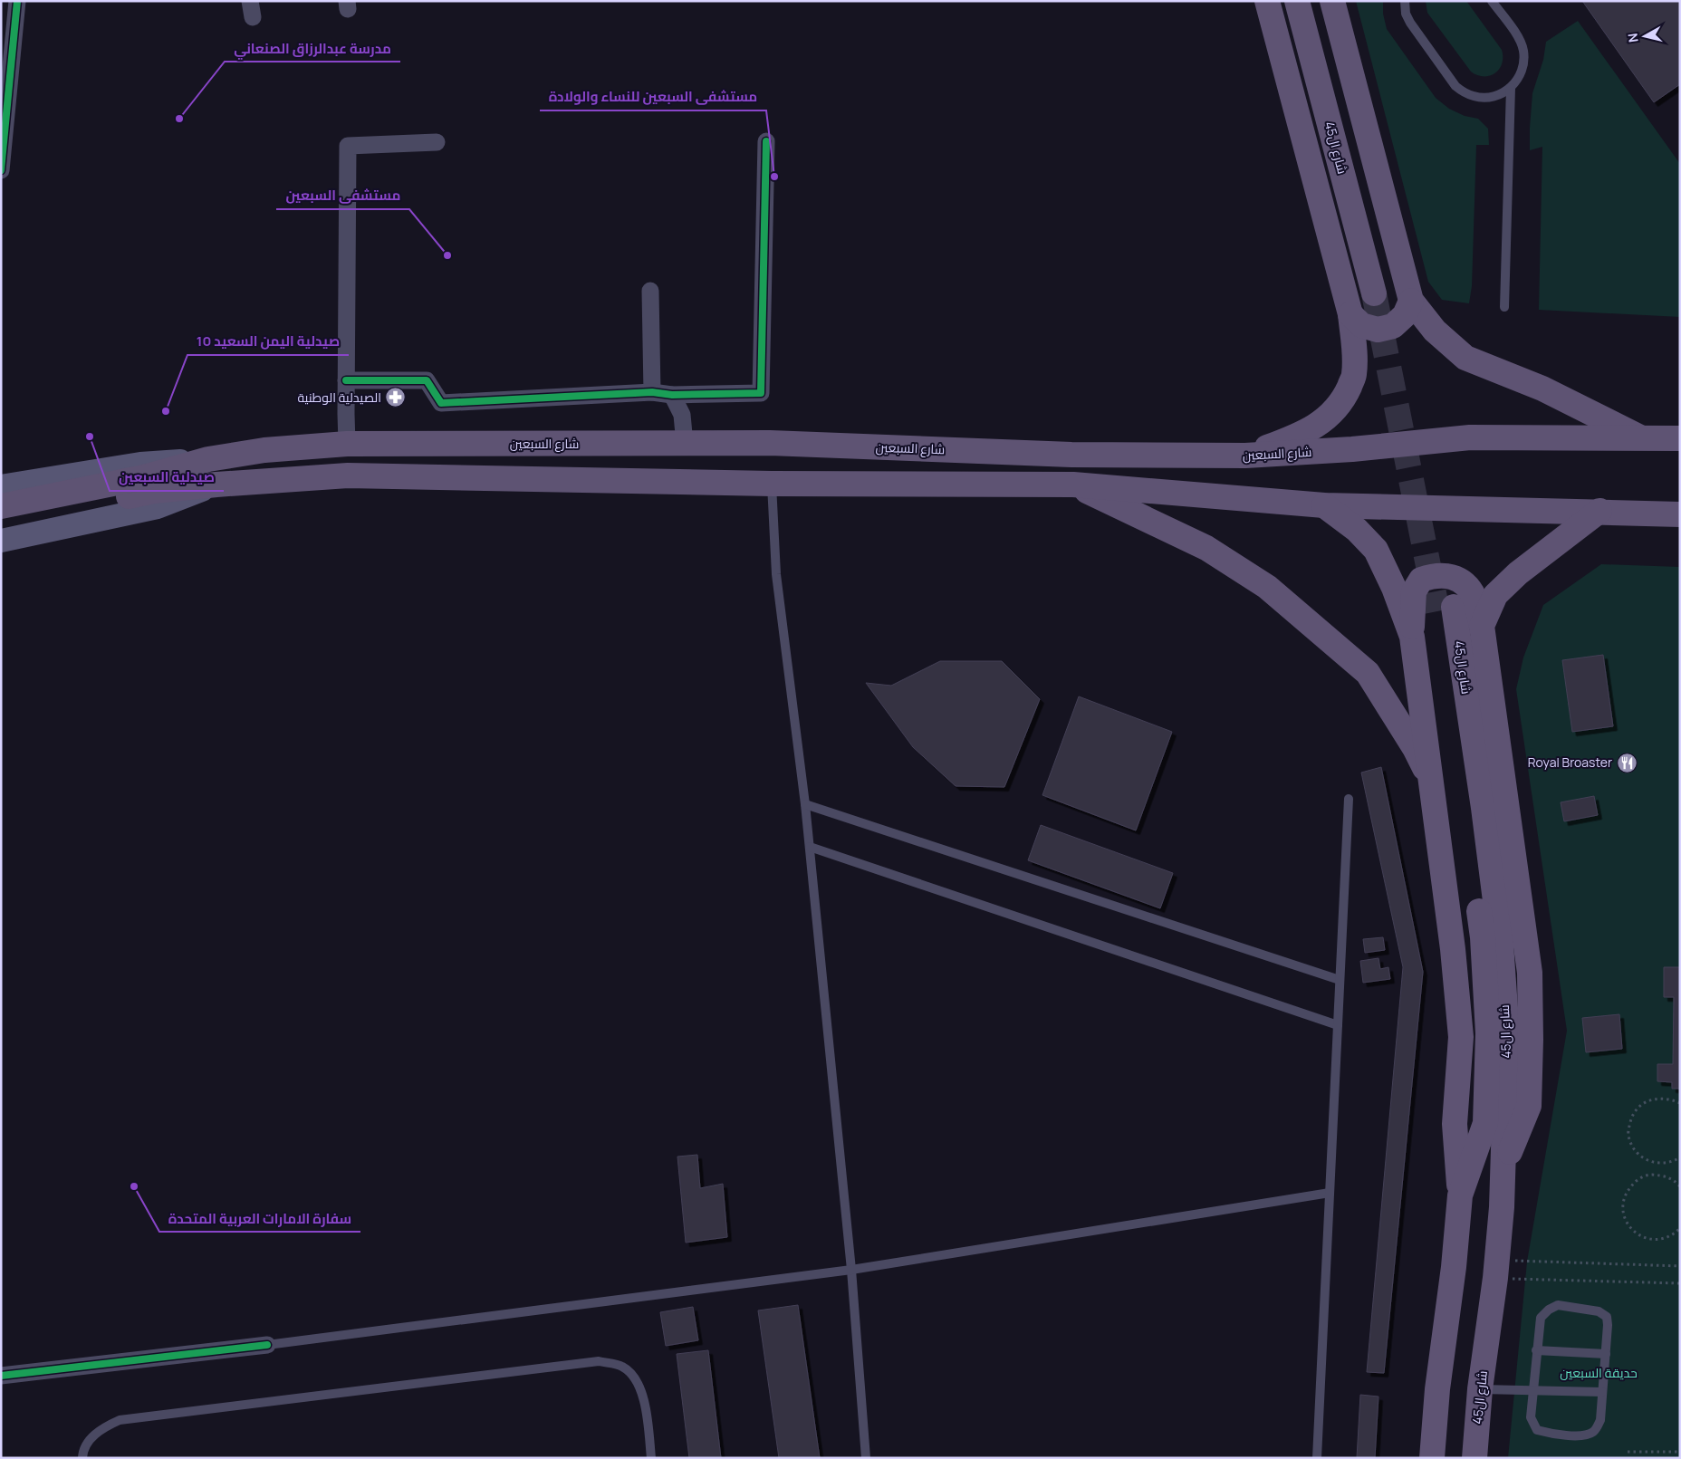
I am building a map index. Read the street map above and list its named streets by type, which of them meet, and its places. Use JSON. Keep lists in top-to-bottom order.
{
  "streets": {
    "main road": ["شارع ال45", "شارع السبعين"]
  },
  "parks": ["حديقة السبعين"],
  "places": {
    "other": [
      "مدرسة عبدالرزاق الصنعاني",
      "مستشفى السبعين للنساء والولادة",
      "مستشفى السبعين",
      "صيدلية اليمن السعيد 10",
      "صيدلية السبعين",
      "سفارة الامارات العربية المتحدة"
    ],
    "pharmacy": ["الصيدلية الوطنية"],
    "restaurant": ["Royal Broaster"]
  },
  "north": "left"
}
